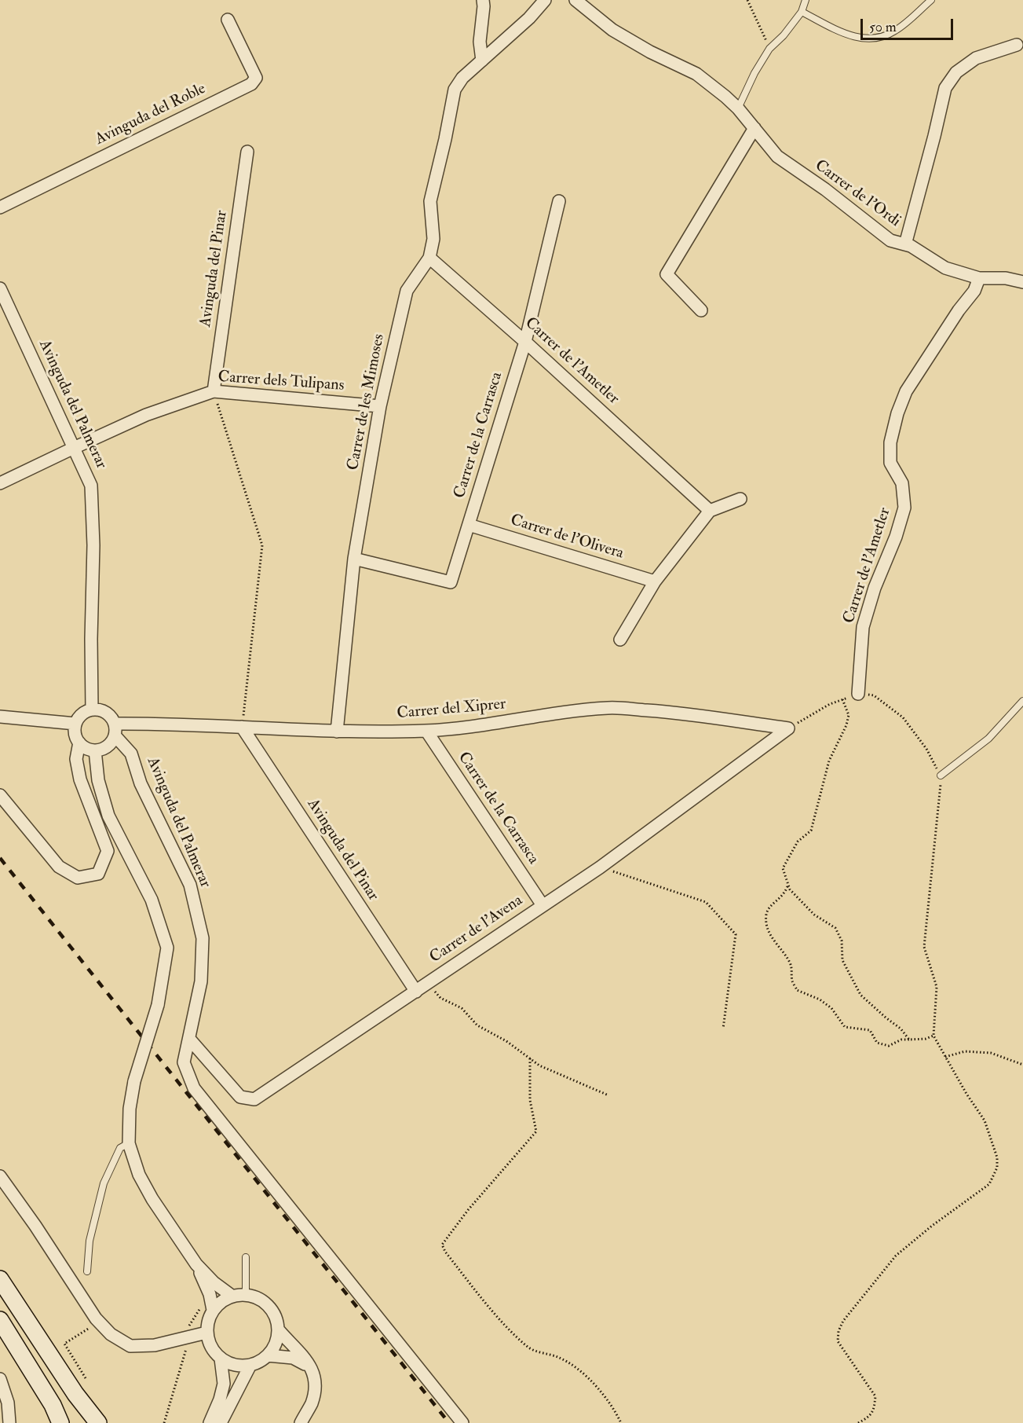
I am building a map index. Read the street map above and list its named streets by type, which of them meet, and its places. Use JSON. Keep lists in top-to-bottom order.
{
  "streets": {
    "street": [
      "Avinguda del Roble",
      "Carrer de l'Ordi",
      "Avinguda del Pinar",
      "Carrer de l'Ametler",
      "Carrer dels Tulipans",
      "Carrer de les Mimoses",
      "Avinguda del Palmerar",
      "Carrer de la Carrasca",
      "Carrer de l'Olivera",
      "Carrer del Xiprer",
      "Carrer de l'Avena"
    ]
  },
  "crossings": [
    ["Carrer de l'Ordi", "Carrer de l'Ametler"],
    ["Avinguda del Pinar", "Carrer dels Tulipans"],
    ["Avinguda del Pinar", "Carrer del Xiprer"],
    ["Avinguda del Pinar", "Carrer de l'Avena"],
    ["Carrer de l'Ametler", "Carrer de les Mimoses"],
    ["Carrer de l'Ametler", "Carrer de la Carrasca"],
    ["Carrer dels Tulipans", "Carrer de les Mimoses"],
    ["Carrer dels Tulipans", "Avinguda del Palmerar"],
    ["Carrer de les Mimoses", "Carrer de la Carrasca"],
    ["Carrer de les Mimoses", "Carrer del Xiprer"],
    ["Avinguda del Palmerar", "Carrer del Xiprer"],
    ["Avinguda del Palmerar", "Carrer de l'Avena"],
    ["Carrer de la Carrasca", "Carrer de l'Olivera"],
    ["Carrer de la Carrasca", "Carrer del Xiprer"],
    ["Carrer de la Carrasca", "Carrer de l'Avena"],
    ["Carrer del Xiprer", "Carrer de l'Avena"]
  ],
  "scale_bar": "50 m"
}
